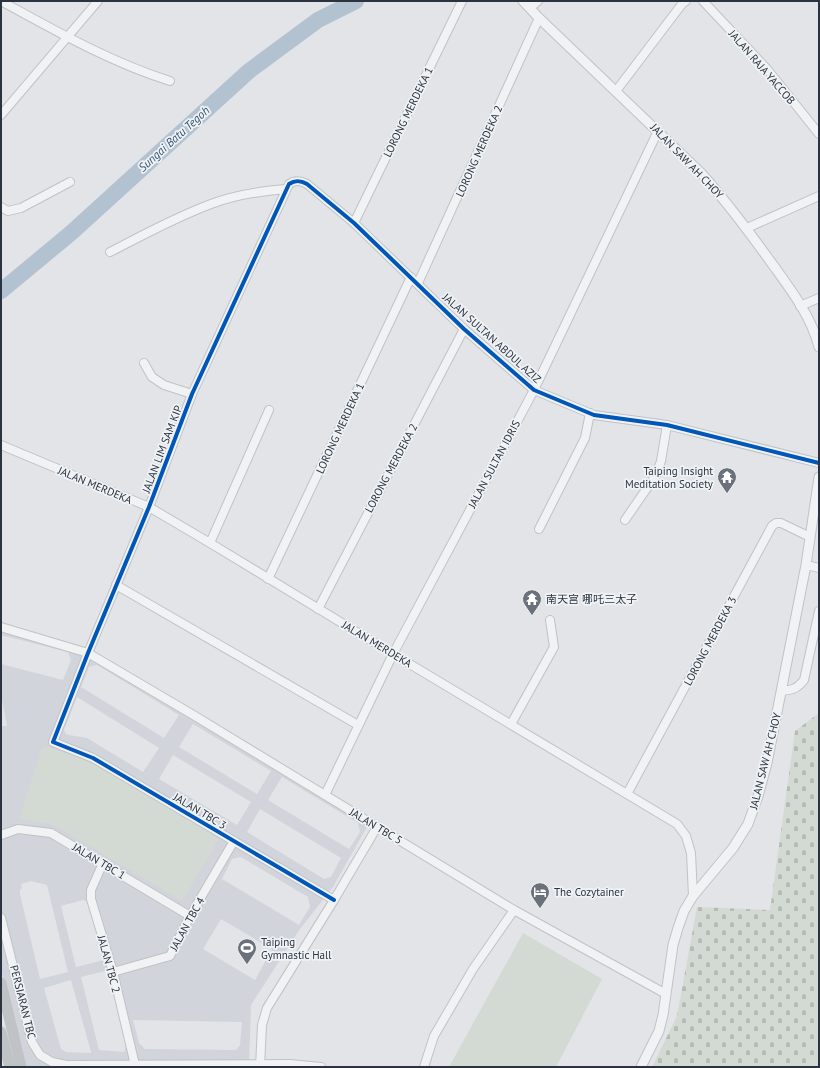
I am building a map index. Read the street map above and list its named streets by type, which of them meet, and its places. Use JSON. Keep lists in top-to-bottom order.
{
  "streets": {
    "street": [
      "JALAN RAJA YACCOB",
      "LORONG MERDEKA 1",
      "LORONG MERDEKA 2",
      "JALAN SAW AH CHOY",
      "JALAN SULTAN ABDUL AZIZ",
      "JALAN LIM SAM KIP",
      "JALAN SULTAN IDRIS",
      "JALAN MERDEKA",
      "LORONG MERDEKA 3",
      "JALAN TBC 3",
      "JALAN TBC 5",
      "JALAN TBC 1",
      "JALAN TBC 4",
      "JALAN TBC 2",
      "PERSIARAN TBC"
    ]
  },
  "crossings": [
    ["LORONG MERDEKA 1", "JALAN SULTAN ABDUL AZIZ"],
    ["LORONG MERDEKA 1", "JALAN MERDEKA"],
    ["LORONG MERDEKA 2", "JALAN SAW AH CHOY"],
    ["LORONG MERDEKA 2", "JALAN SULTAN ABDUL AZIZ"],
    ["LORONG MERDEKA 2", "JALAN MERDEKA"],
    ["JALAN SAW AH CHOY", "JALAN SULTAN IDRIS"],
    ["JALAN SAW AH CHOY", "JALAN MERDEKA"],
    ["JALAN SAW AH CHOY", "LORONG MERDEKA 3"],
    ["JALAN SAW AH CHOY", "JALAN TBC 5"],
    ["JALAN SULTAN ABDUL AZIZ", "JALAN LIM SAM KIP"],
    ["JALAN SULTAN ABDUL AZIZ", "JALAN SULTAN IDRIS"],
    ["JALAN LIM SAM KIP", "JALAN MERDEKA"],
    ["JALAN LIM SAM KIP", "JALAN TBC 3"],
    ["JALAN LIM SAM KIP", "JALAN TBC 5"],
    ["JALAN SULTAN IDRIS", "JALAN MERDEKA"],
    ["JALAN SULTAN IDRIS", "JALAN TBC 5"],
    ["JALAN MERDEKA", "LORONG MERDEKA 3"],
    ["JALAN TBC 3", "JALAN TBC 4"],
    ["JALAN TBC 1", "JALAN TBC 4"],
    ["JALAN TBC 1", "JALAN TBC 2"],
    ["JALAN TBC 4", "JALAN TBC 2"],
    ["JALAN TBC 2", "PERSIARAN TBC"]
  ],
  "water": ["Sungai Batu Tegoh"],
  "places": {
    "temple": ["Taiping Insight Meditation Society", "南天宫 哪吒三太子"],
    "hotel": ["The Cozytainer"],
    "sports": ["Taiping Gymnastic Hall"]
  }
}
